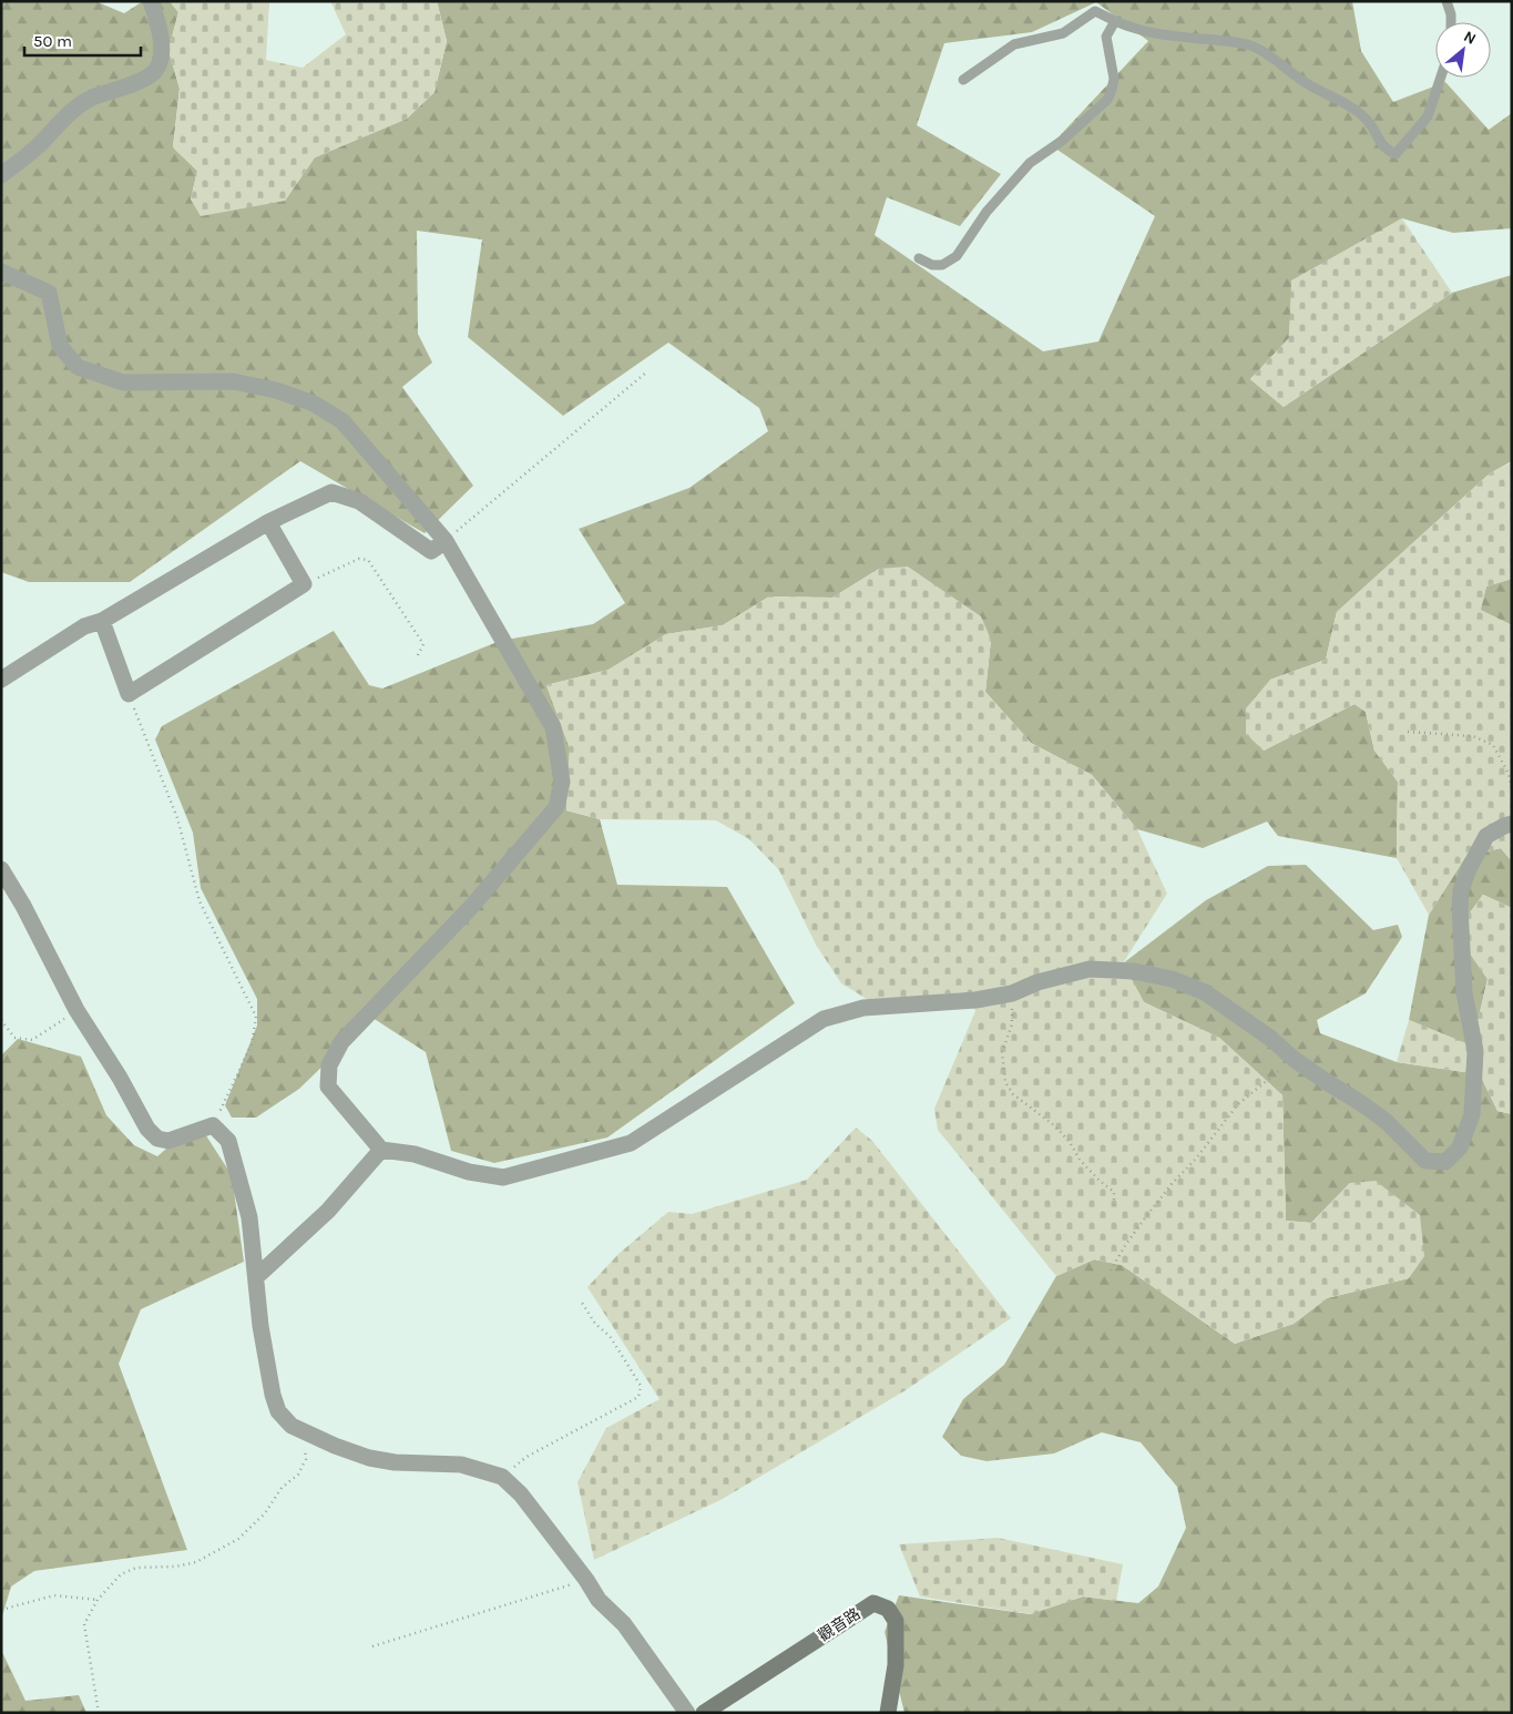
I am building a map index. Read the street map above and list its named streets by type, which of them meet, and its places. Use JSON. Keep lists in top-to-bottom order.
{
  "streets": {
    "street": ["觀音路"]
  },
  "scale_bar": "50 m",
  "north": "top right"
}
